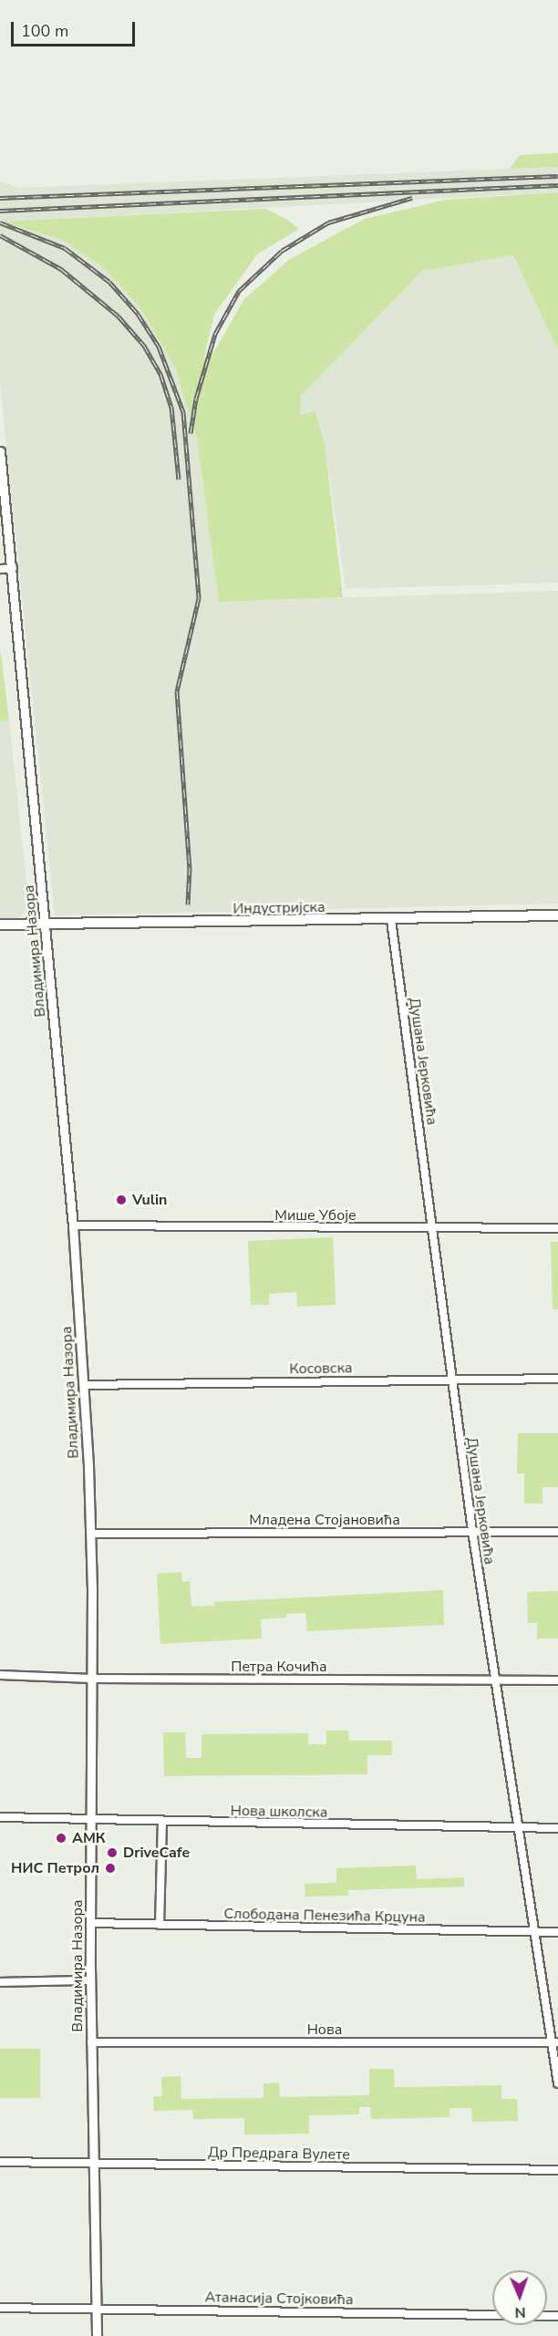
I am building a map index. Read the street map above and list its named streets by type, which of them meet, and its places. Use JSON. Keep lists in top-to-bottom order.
{
  "streets": {
    "main road": ["Индустријска"],
    "street": [
      "Владимира Назора",
      "Душана Јерковића",
      "Мише Убоје",
      "Косовска",
      "Младена Стојановића",
      "Петра Кочића",
      "Нова школска",
      "Слободана Пенезића Крцуна",
      "Нова",
      "Др Предрага Вулете",
      "Атанасија Стојковића"
    ]
  },
  "crossings": [
    ["Индустријска", "Владимира Назора"],
    ["Индустријска", "Душана Јерковића"],
    ["Владимира Назора", "Мише Убоје"],
    ["Владимира Назора", "Косовска"],
    ["Владимира Назора", "Младена Стојановића"],
    ["Владимира Назора", "Петра Кочића"],
    ["Владимира Назора", "Нова школска"],
    ["Владимира Назора", "Слободана Пенезића Крцуна"],
    ["Владимира Назора", "Нова"],
    ["Владимира Назора", "Др Предрага Вулете"],
    ["Владимира Назора", "Атанасија Стојковића"],
    ["Душана Јерковића", "Мише Убоје"],
    ["Душана Јерковића", "Косовска"],
    ["Душана Јерковића", "Младена Стојановића"],
    ["Душана Јерковића", "Петра Кочића"],
    ["Душана Јерковића", "Нова школска"],
    ["Душана Јерковића", "Слободана Пенезића Крцуна"],
    ["Душана Јерковића", "Нова"]
  ],
  "places": [
    "Vulin",
    "АМК",
    "DriveCafe",
    "НИС Петрол"
  ],
  "scale_bar": "100 m",
  "north": "bottom"
}
